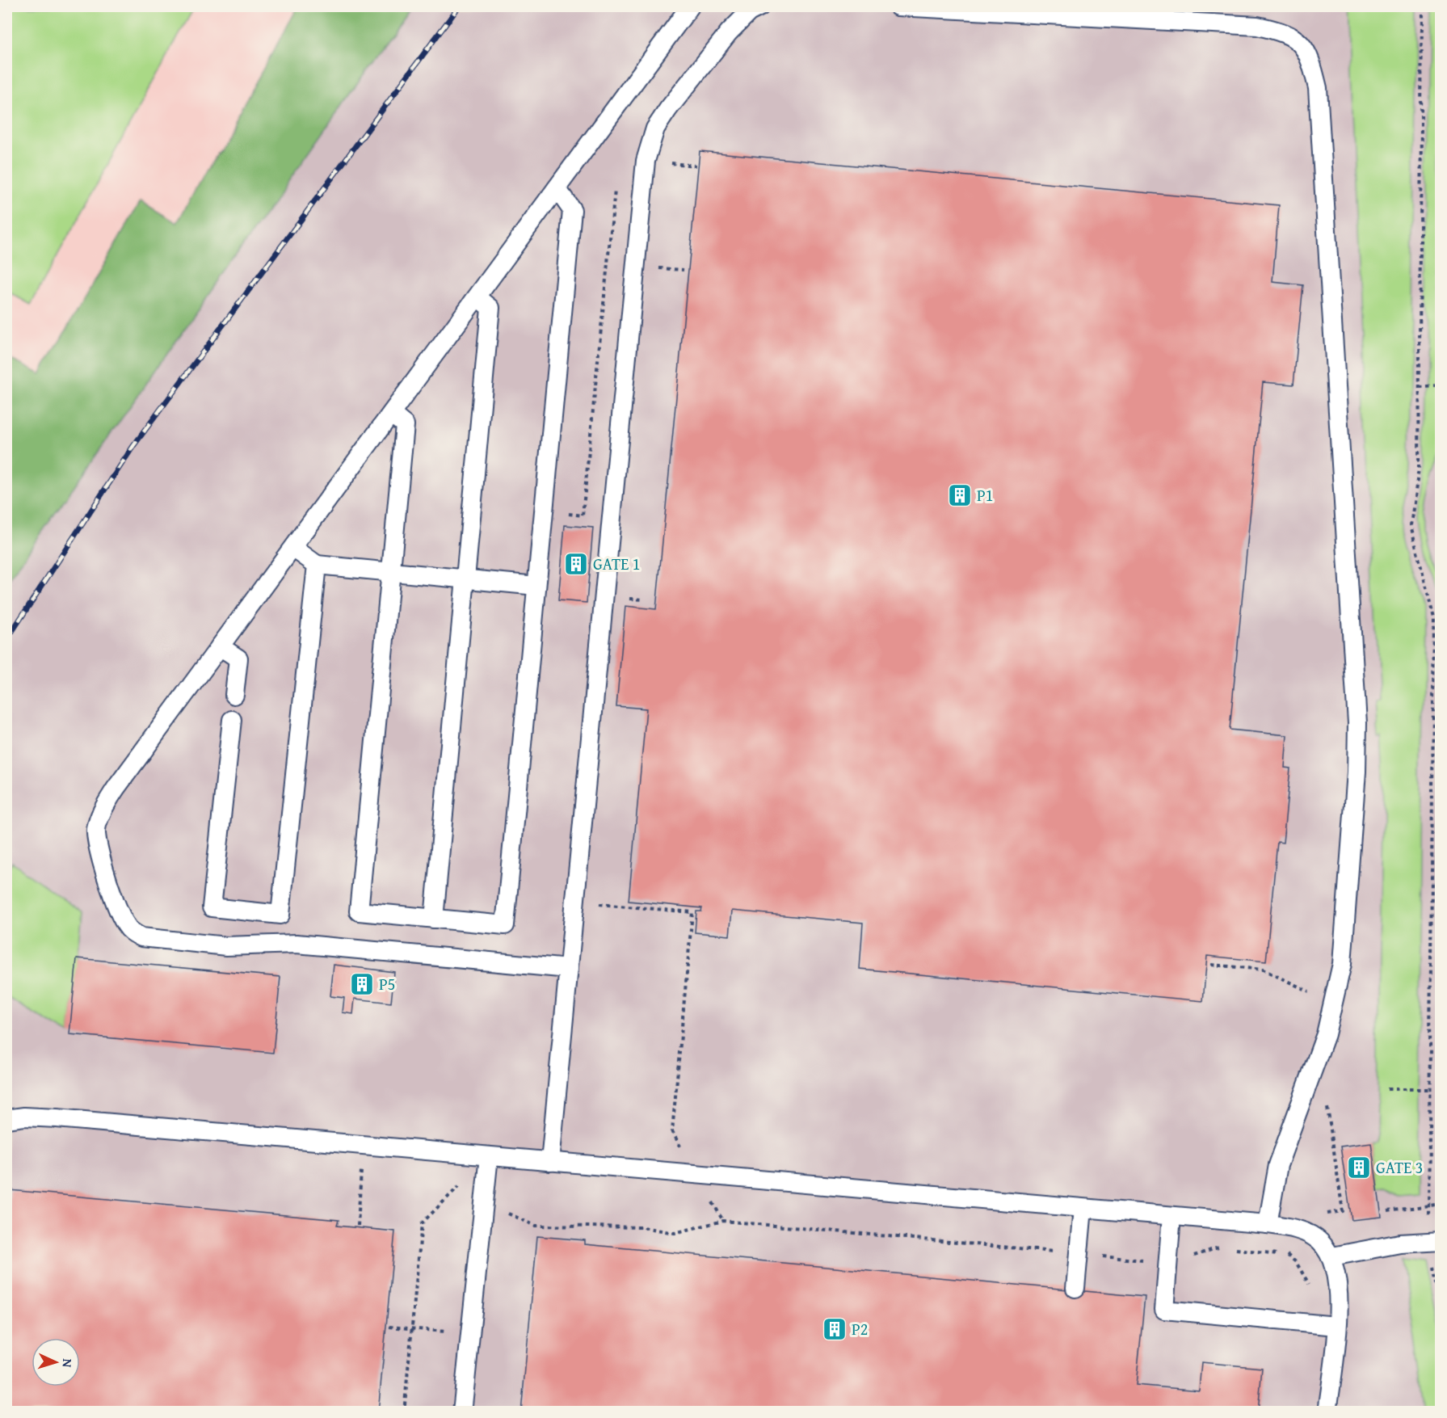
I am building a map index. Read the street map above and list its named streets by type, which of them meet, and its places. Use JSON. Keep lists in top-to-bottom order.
{
  "places": {
    "building": [
      "P1",
      "GATE 1",
      "P5",
      "GATE 3",
      "P2"
    ]
  },
  "north": "right"
}
